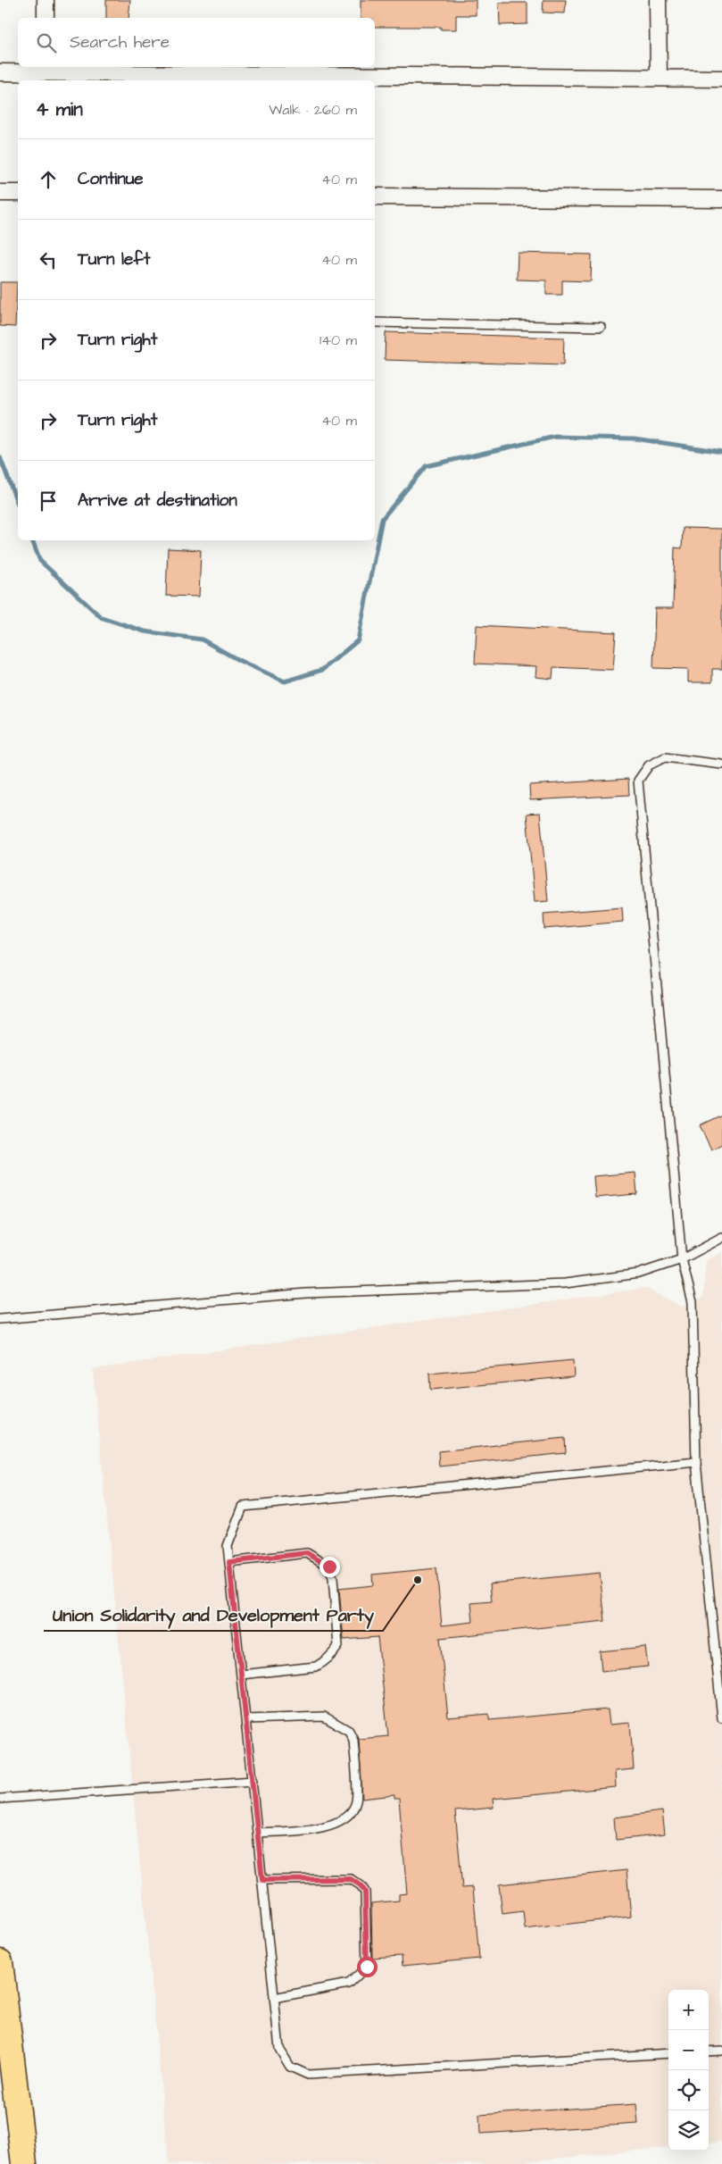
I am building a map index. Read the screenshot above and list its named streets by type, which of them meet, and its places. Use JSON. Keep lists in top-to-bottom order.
{
  "places": ["Union Solidarity and Development Party"],
  "page": {
    "search": "Search here",
    "heading": ["4 min", "Walk · 260 m"],
    "list": [
      ["Continue", "40 m"],
      ["Turn left", "40 m"],
      ["Turn right", "140 m"],
      ["Turn right", "40 m"],
      "Arrive at destination"
    ],
    "map_buttons": ["+", "−"]
  }
}
